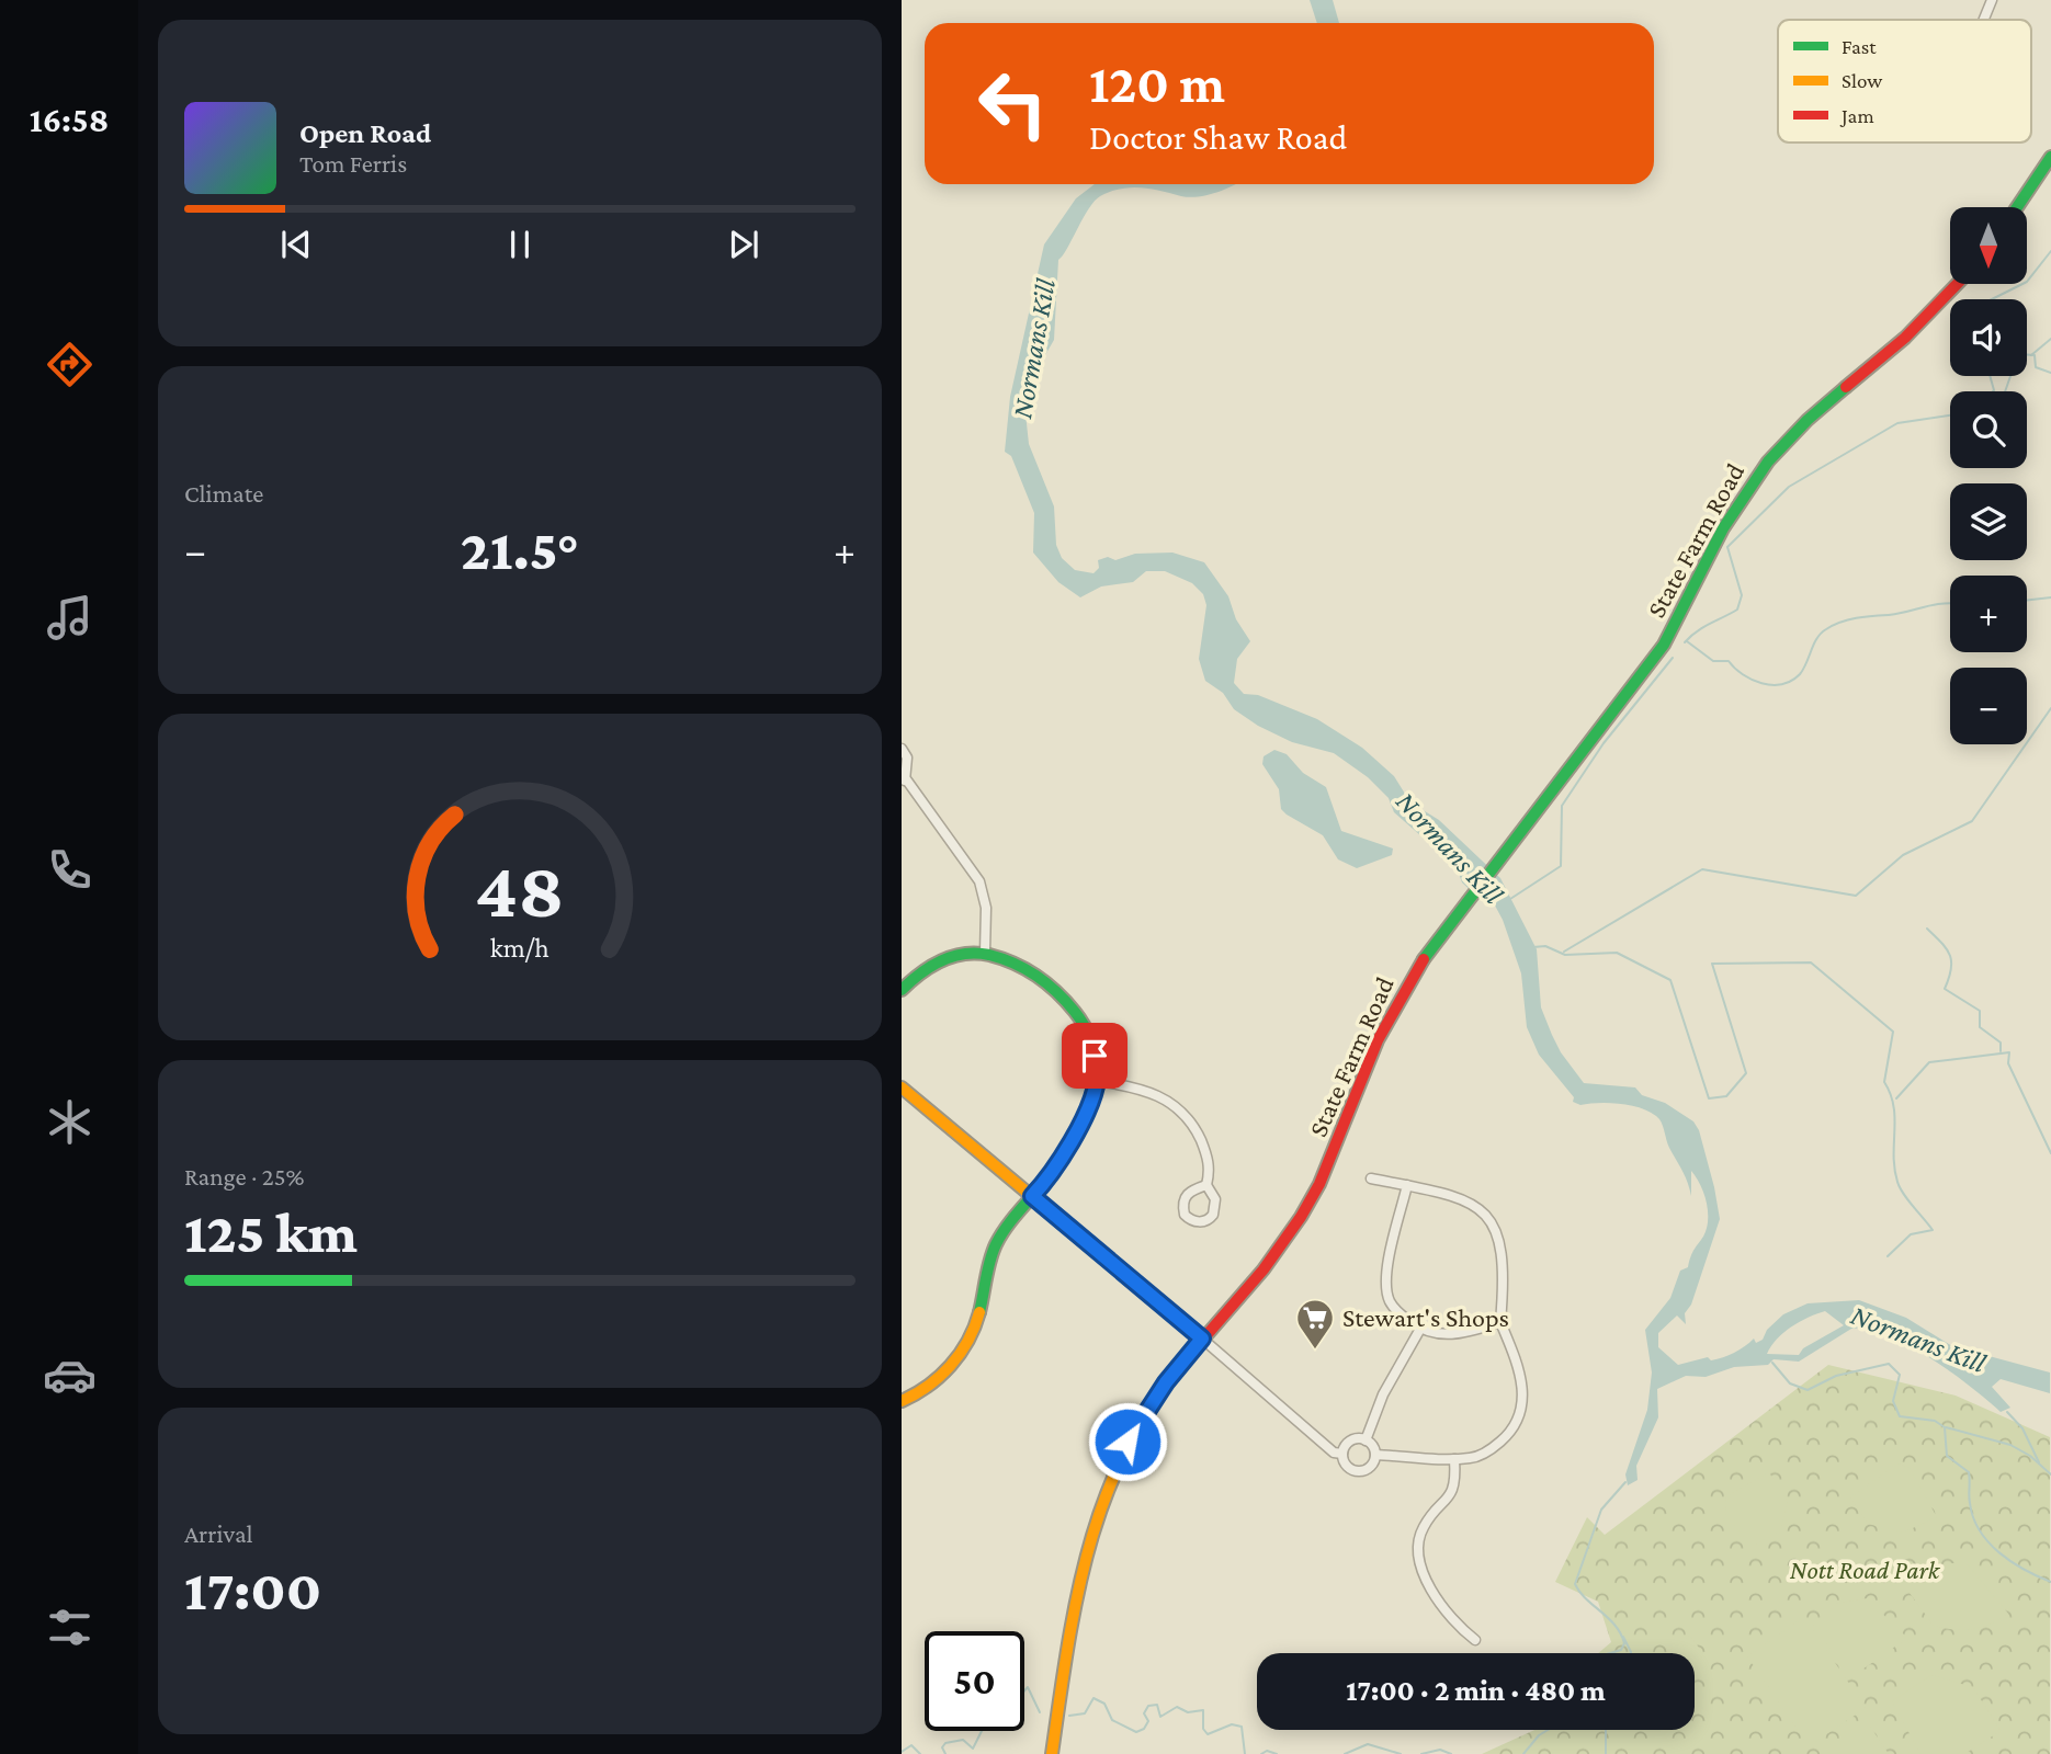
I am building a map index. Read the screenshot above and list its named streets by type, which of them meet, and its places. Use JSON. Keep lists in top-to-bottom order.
{
  "streets": {
    "main road": ["State Farm Road"]
  },
  "water": ["Normans Kill"],
  "parks": ["Nott Road Park"],
  "places": {
    "supermarket": ["Stewart's Shops"]
  },
  "legend": ["Fast", "Slow", "Jam"],
  "north": "bottom",
  "page": {
    "tabs": "16:58",
    "turn": ["120 m", "Doctor Shaw Road"],
    "song": ["Open Road", "Tom Ferris"],
    "map_buttons": ["+", "−"],
    "tile": [
      "Climate",
      ["Range · 25%", "125 km"],
      ["Arrival", "17:00"]
    ],
    "heat": ["−", "21.5°", "+"],
    "limit": "50",
    "trip": "17:00 · 2 min · 480 m",
    "gauge": ["48", "km/h"]
  }
}
